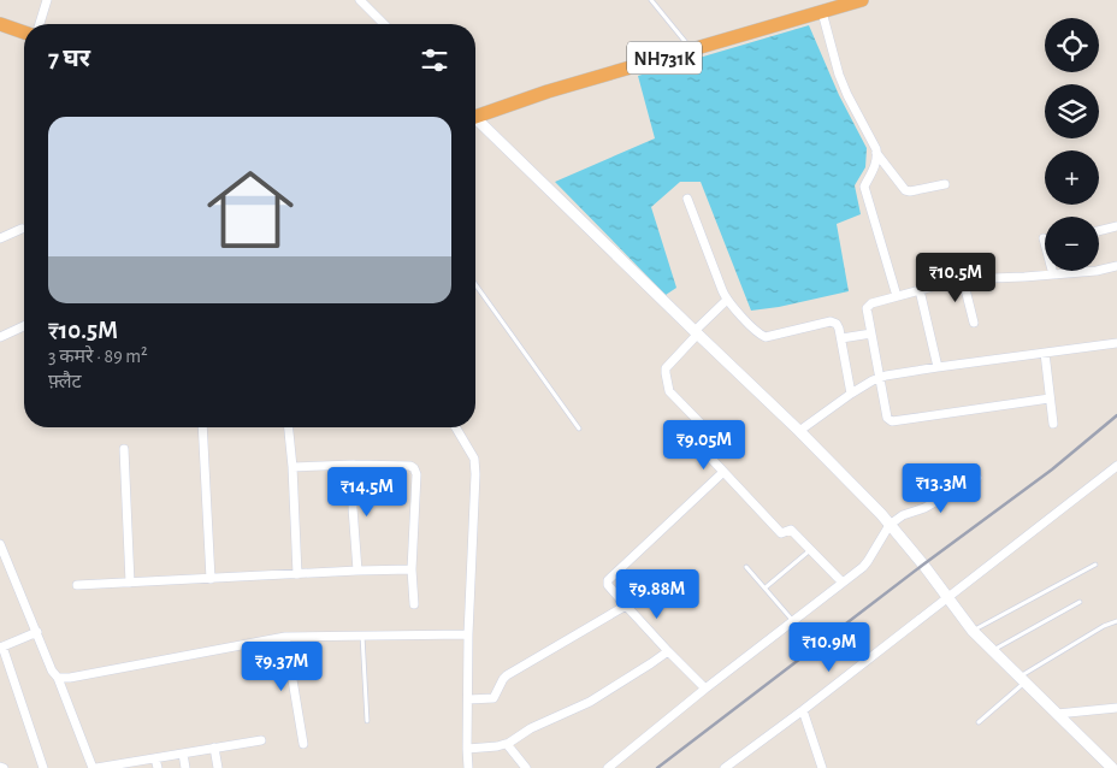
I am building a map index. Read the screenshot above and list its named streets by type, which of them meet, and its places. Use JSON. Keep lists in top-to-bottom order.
{
  "streets": {
    "highway": ["NH731K"]
  },
  "page": {
    "map_buttons": ["+", "−"],
    "heading": "7 घर",
    "list": [
      {
        "name": "₹10.5M",
        "note": "3 कमरे · 89 m² · फ़्लैट"
      }
    ],
    "price": [
      "₹10.5M",
      "₹9.05M",
      "₹13.3M",
      "₹14.5M",
      "₹9.88M",
      "₹10.9M",
      "₹9.37M"
    ]
  }
}
